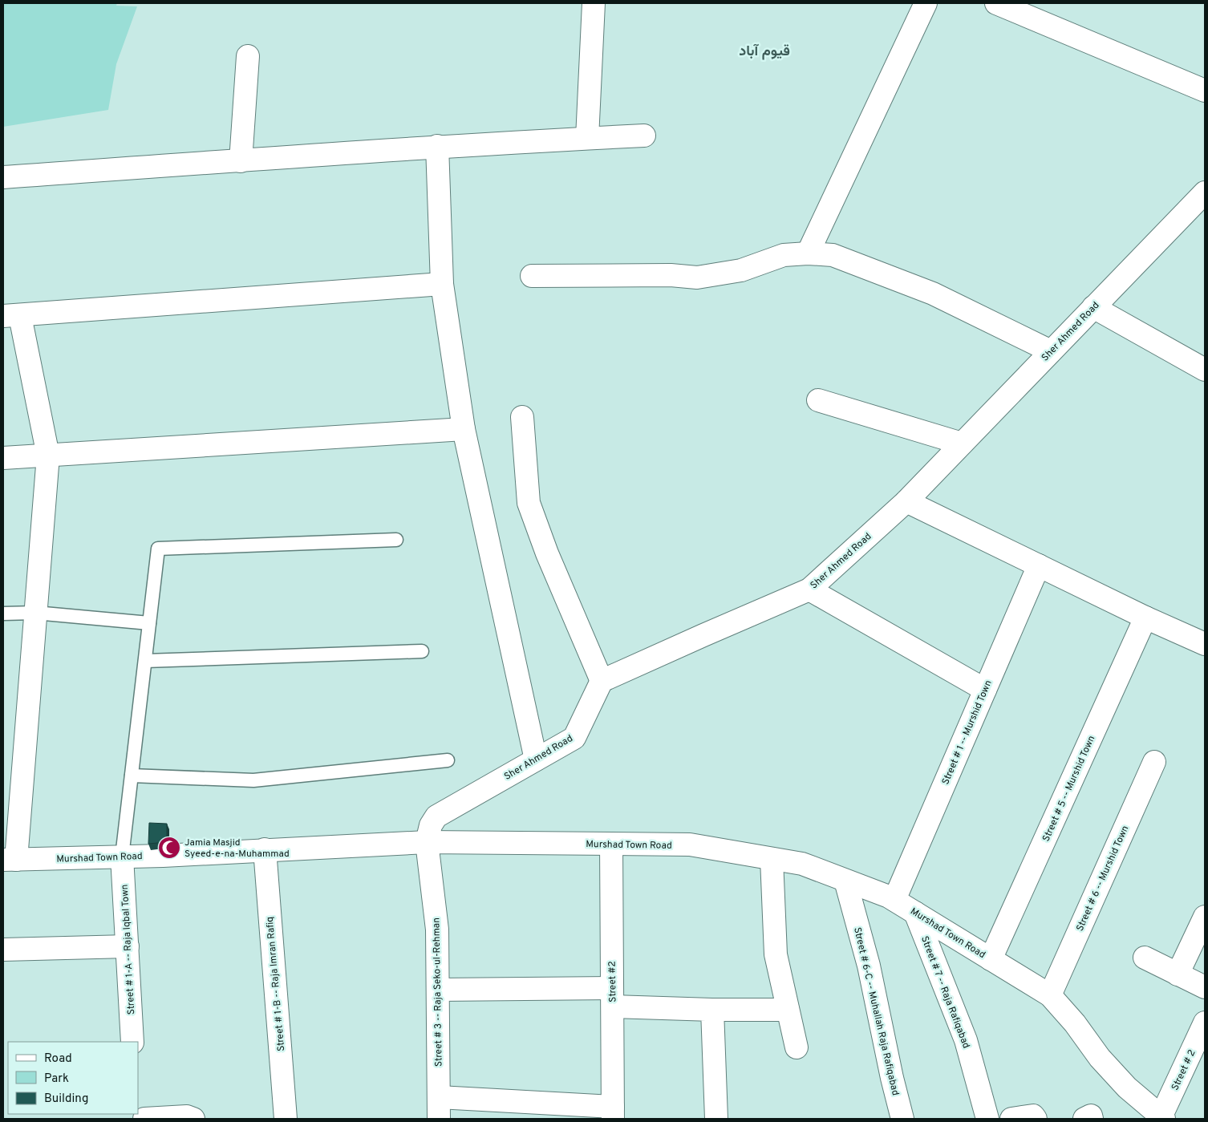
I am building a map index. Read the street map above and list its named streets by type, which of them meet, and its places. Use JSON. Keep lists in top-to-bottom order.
{
  "streets": {
    "street": [
      "Sher Ahmed Road",
      "Street # 1 -- Murshid Town",
      "Street # 5 -- Murshid Town",
      "Murshad Town Road",
      "Street # 6 -- Murshid Town",
      "Street # 1-A -- Raja Iqbal Town",
      "Street #2",
      "Street # 1-B -- Raja Imran Rafiq",
      "Street # 3 -- Raja Seko-ul-Rehman",
      "Street # 7 -- Raja Rafiqabad",
      "Street # 6-C -- Muhallah Raja Rafiqabad",
      "Street # 2"
    ]
  },
  "crossings": [
    ["Sher Ahmed Road", "Murshad Town Road"],
    ["Sher Ahmed Road", "Street # 3 -- Raja Seko-ul-Rehman"],
    ["Street # 1 -- Murshid Town", "Murshad Town Road"],
    ["Street # 5 -- Murshid Town", "Murshad Town Road"],
    ["Murshad Town Road", "Street # 6 -- Murshid Town"],
    ["Murshad Town Road", "Street # 1-A -- Raja Iqbal Town"],
    ["Murshad Town Road", "Street #2"],
    ["Murshad Town Road", "Street # 1-B -- Raja Imran Rafiq"],
    ["Murshad Town Road", "Street # 3 -- Raja Seko-ul-Rehman"],
    ["Murshad Town Road", "Street # 7 -- Raja Rafiqabad"],
    ["Murshad Town Road", "Street # 6-C -- Muhallah Raja Rafiqabad"],
    ["Murshad Town Road", "Street # 2"]
  ],
  "districts": ["قیوم آباد"],
  "places": {
    "mosque": ["Jamia Masjid Syeed-e-na-Muhammad"]
  },
  "legend": ["Road", "Park", "Building"]
}
